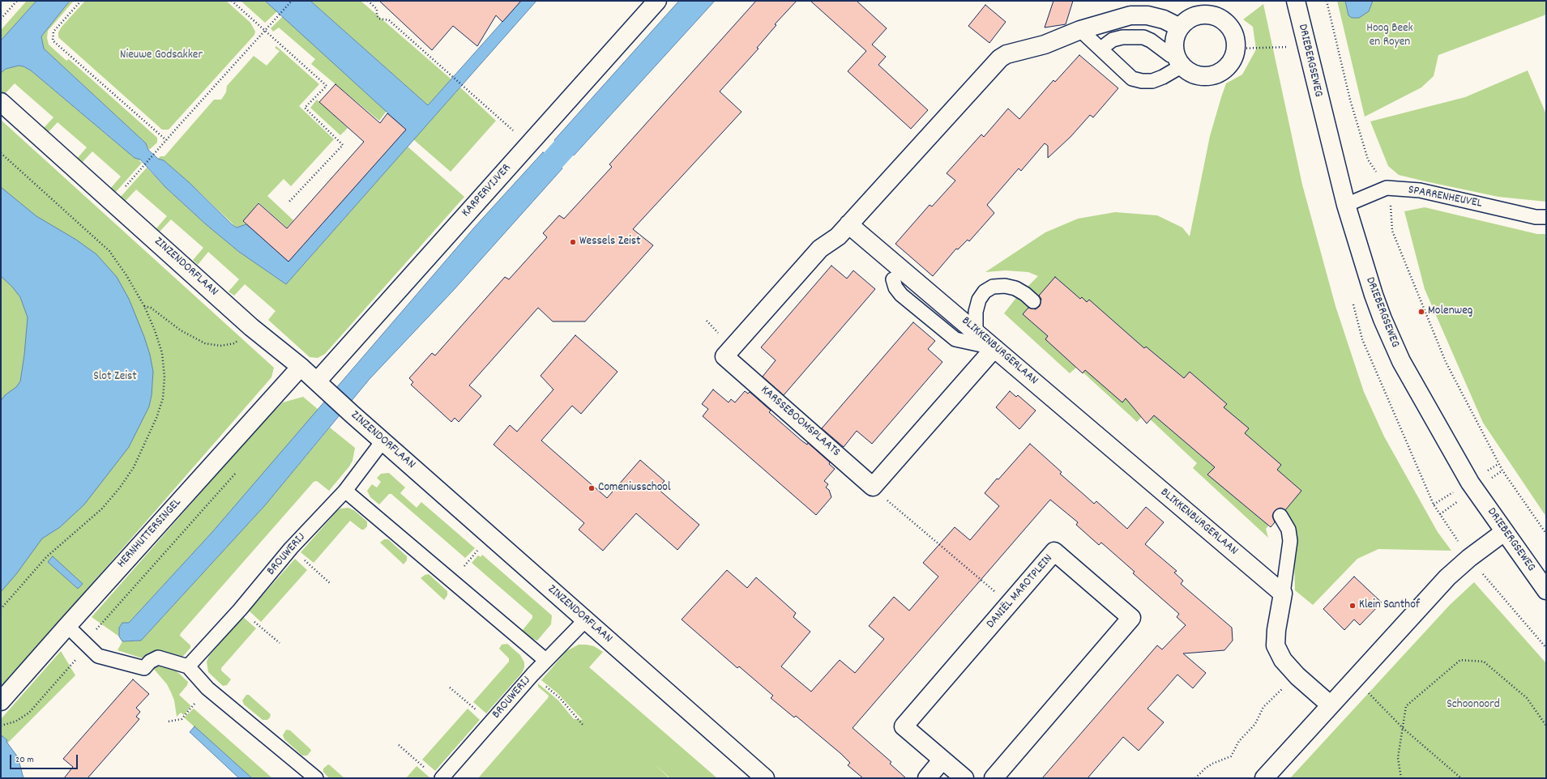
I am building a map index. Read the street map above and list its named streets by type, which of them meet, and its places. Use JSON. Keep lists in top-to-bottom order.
{
  "streets": {
    "street": [
      "DRIEBERGSEWEG",
      "KARPERVIJVER",
      "ZINZENDORFLAAN",
      "BLIKKENBURGERLAAN",
      "KARSSEBOOMSPLAATS",
      "HERNHUTTERSINGEL",
      "DANIËL MAROTPLEIN"
    ],
    "lane": ["SPARRENHEUVEL", "BROUWERIJ"]
  },
  "crossings": [
    ["DRIEBERGSEWEG", "SPARRENHEUVEL"],
    ["KARPERVIJVER", "ZINZENDORFLAAN"],
    ["ZINZENDORFLAAN", "HERNHUTTERSINGEL"],
    ["ZINZENDORFLAAN", "BROUWERIJ"],
    ["BLIKKENBURGERLAAN", "KARSSEBOOMSPLAATS"]
  ],
  "parks": [
    "Hoog Beek en Royen",
    "Nieuwe Godsakker",
    "Slot Zeist",
    "Schoonoord"
  ],
  "places": [
    "Wessels Zeist",
    "Molenweg",
    "Comeniusschool",
    "Klein Santhof"
  ],
  "scale_bar": "20 m"
}
